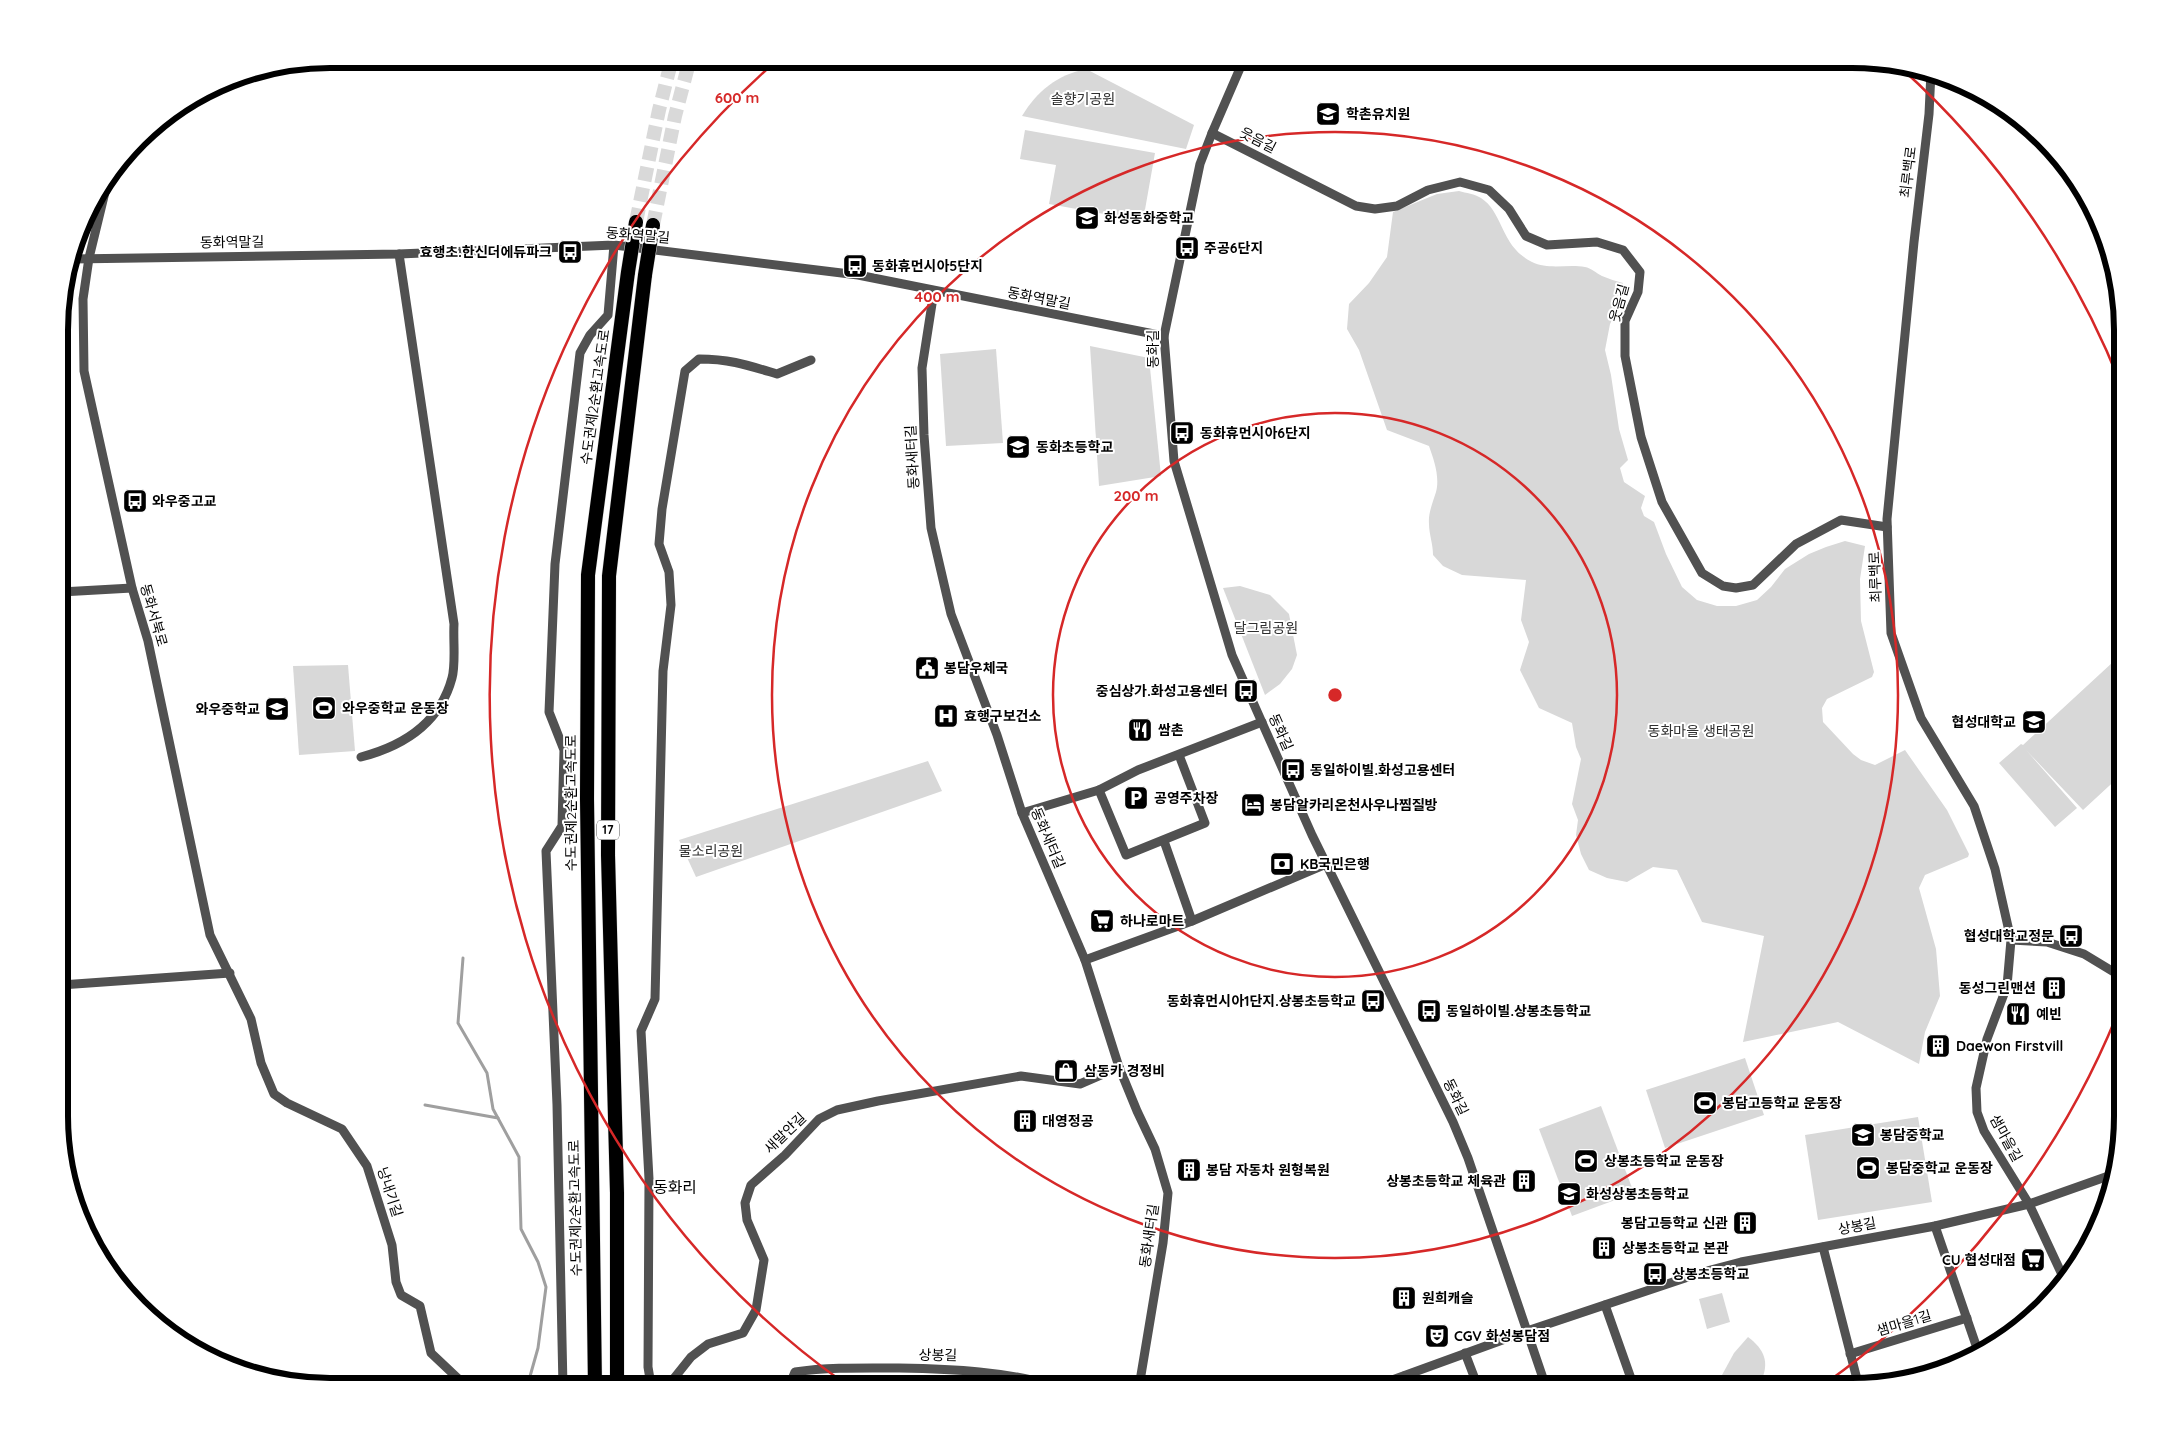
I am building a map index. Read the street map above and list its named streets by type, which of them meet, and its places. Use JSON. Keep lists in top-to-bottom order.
{
  "streets": {
    "highway": ["수도권제2순환고속도로", "17"],
    "street": [
      "웃음길",
      "최루백로",
      "동화역말길",
      "동화길",
      "동화새터길",
      "동화서북로",
      "새말안길",
      "샘마을길",
      "낭내기길",
      "상봉길",
      "샘마을1길"
    ]
  },
  "crossings": [
    ["웃음길", "최루백로"],
    ["웃음길", "동화길"],
    ["최루백로", "샘마을길"],
    ["동화역말길", "동화길"],
    ["동화역말길", "동화새터길"],
    ["동화역말길", "동화서북로"],
    ["동화길", "상봉길"],
    ["동화새터길", "새말안길"],
    ["동화서북로", "낭내기길"],
    ["샘마을길", "상봉길"]
  ],
  "districts": ["동화리"],
  "parks": [
    "솔향기공원",
    "달그림공원",
    "동화마을 생태공원",
    "물소리공원"
  ],
  "places": {
    "school or university": [
      "학촌유치원",
      "화성동화중학교",
      "동화초등학교",
      "와우중학교",
      "협성대학교",
      "봉담중학교",
      "화성상봉초등학교"
    ],
    "bus stop": [
      "주공6단지",
      "효행초.한신더에듀파크",
      "동화휴먼시아5단지",
      "동화휴먼시아6단지",
      "와우중고교",
      "중심상가.화성고용센터",
      "동일하이빌.화성고용센터",
      "협성대학교정문",
      "동화휴먼시아1단지.상봉초등학교",
      "동일하이빌.상봉초등학교",
      "상봉초등학교"
    ],
    "public building": ["봉담우체국"],
    "sports": [
      "와우중학교 운동장",
      "봉담고등학교 운동장",
      "상봉초등학교 운동장",
      "봉담중학교 운동장"
    ],
    "hospital": ["효행구보건소"],
    "restaurant": ["쌈촌", "예빈"],
    "parking": ["공영주차장"],
    "hotel": ["봉담알카리온천사우나찜질방"],
    "bank": ["KB국민은행"],
    "supermarket": ["하나로마트", "CU 협성대점"],
    "building": [
      "동성그린맨션",
      "Daewon Firstvill",
      "대영정공",
      "봉담 자동차 원형복원",
      "상봉초등학교 체육관",
      "봉담고등학교 신관",
      "상봉초등학교 본관",
      "원희캐슬"
    ],
    "shop": ["삼동카 경정비"],
    "theatre": ["CGV 화성봉담점"]
  },
  "rings": ["600 m", "400 m", "200 m"]
}
